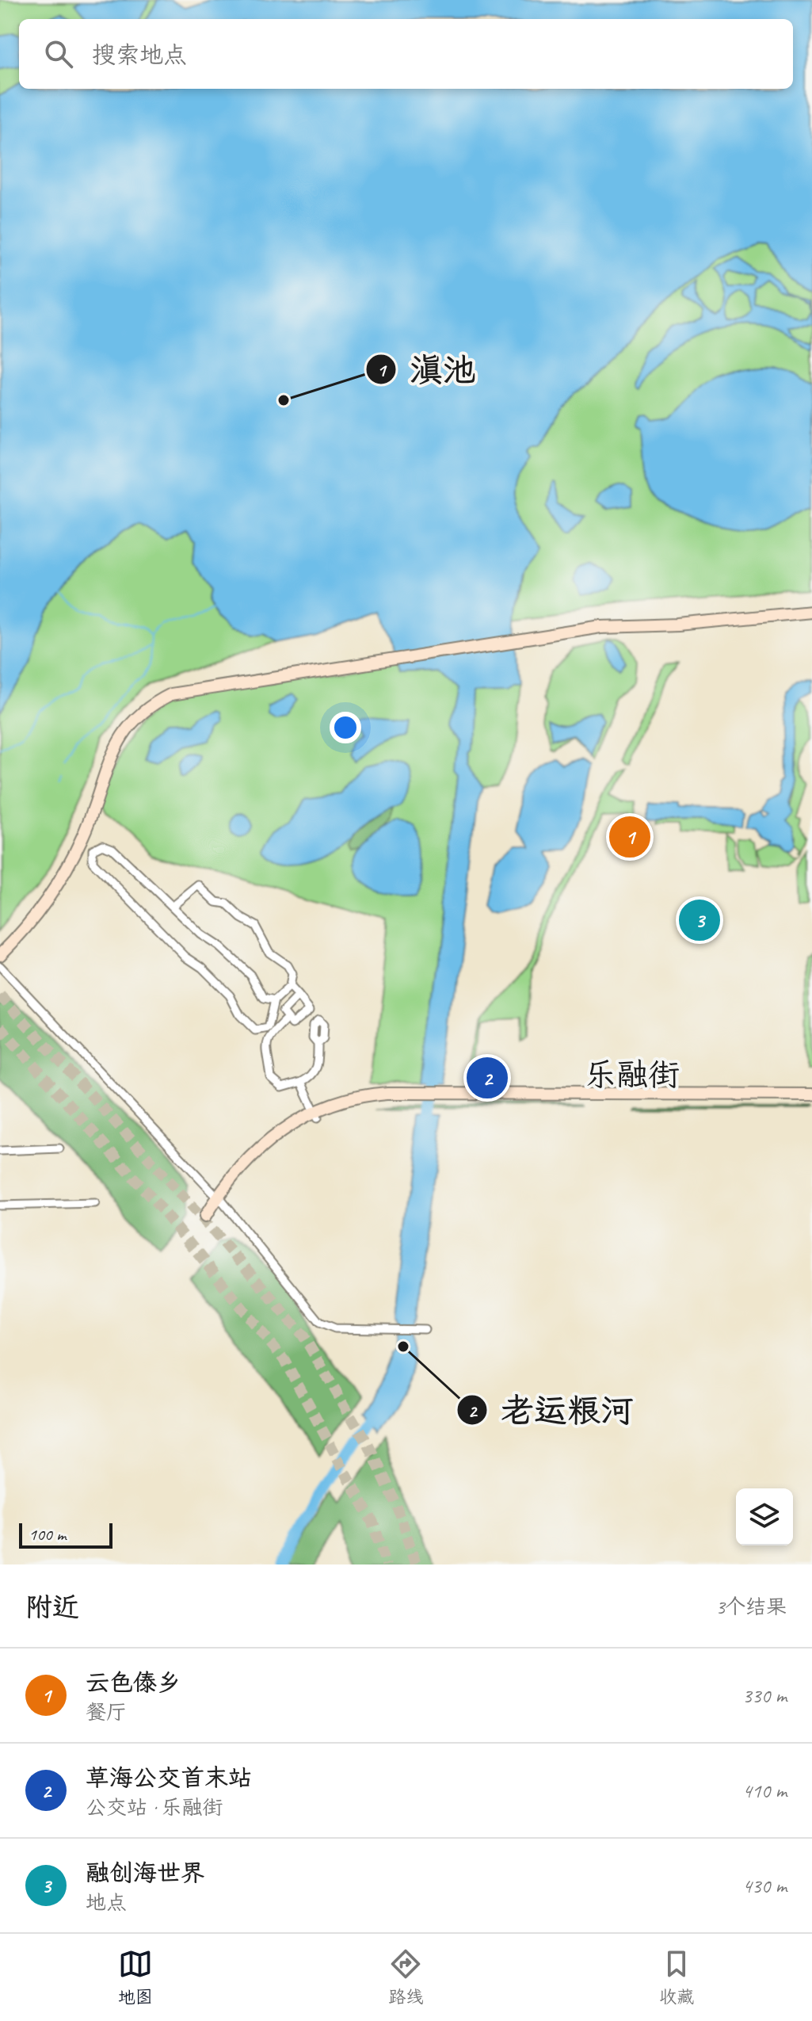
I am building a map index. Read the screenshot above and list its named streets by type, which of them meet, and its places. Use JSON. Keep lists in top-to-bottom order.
{
  "streets": {
    "street": ["乐融街"]
  },
  "places": ["滇池", "老运粮河"],
  "scale_bar": "100 m",
  "page": {
    "search": "搜索地点",
    "pins": ["1", "3", "2"],
    "scale": "100 m",
    "heading": ["附近", "3个结果"],
    "list": [
      {
        "mark": "1",
        "name": "云色傣乡",
        "note": "餐厅",
        "value": "330 m"
      },
      {
        "mark": "2",
        "name": "草海公交首末站",
        "note": "公交站 · 乐融街",
        "value": "410 m"
      },
      {
        "mark": "3",
        "name": "融创海世界",
        "note": "地点",
        "value": "430 m"
      }
    ],
    "nav": ["地图", "路线", "收藏"]
  }
}
